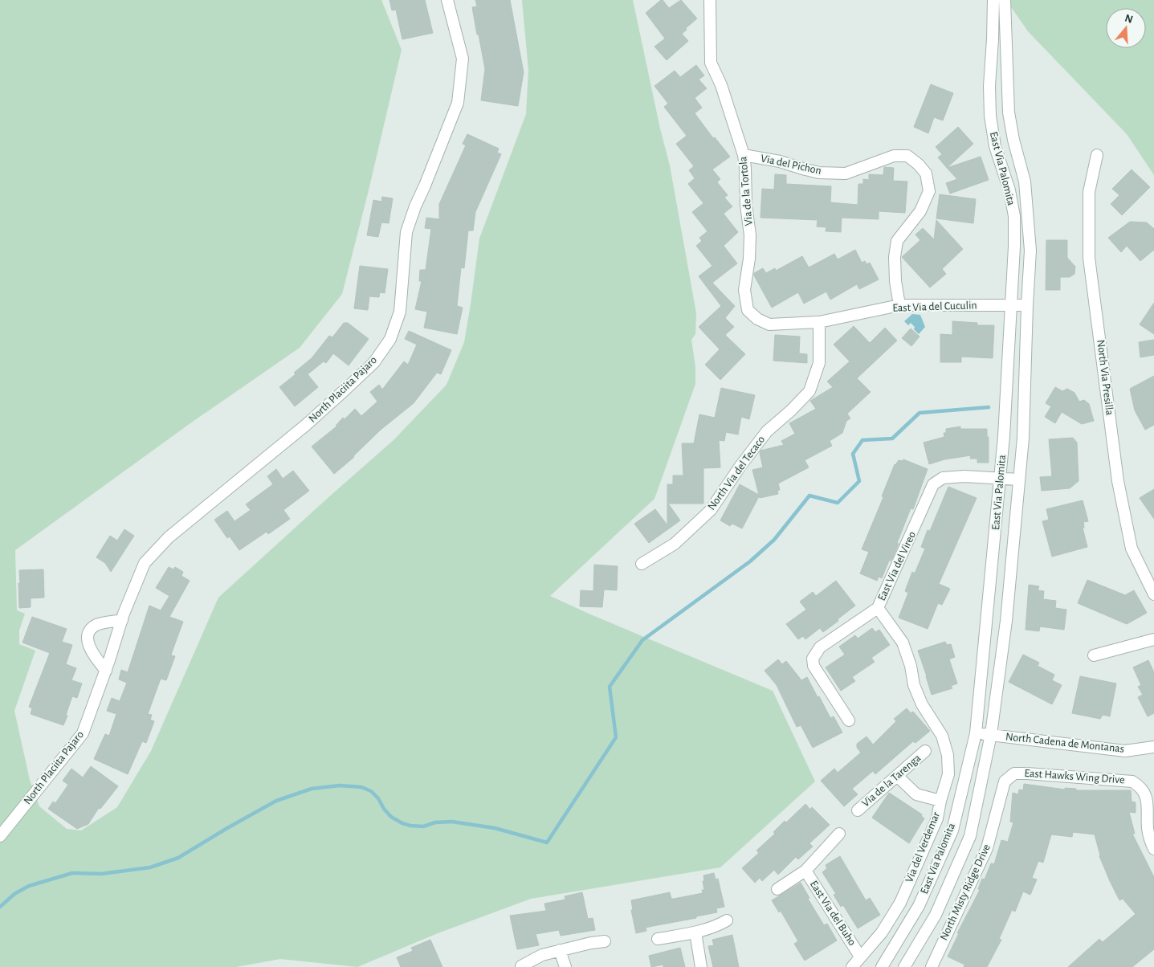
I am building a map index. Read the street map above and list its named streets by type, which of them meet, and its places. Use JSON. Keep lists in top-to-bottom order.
{
  "streets": {
    "street": [
      "Via del Pichon",
      "East Via Palomita",
      "Via de la Tortola",
      "East Via del Cuculin",
      "North Via Presilla",
      "North Placiita Pajaro",
      "North Via del Tecaco",
      "East Via del Vireo",
      "North Cadena de Montanas",
      "East Hawks Wing Drive",
      "Via de la Tarenga",
      "Via del Verdemar",
      "North Misty Ridge Drive",
      "East Via del Buho"
    ]
  },
  "crossings": [
    ["Via del Pichon", "Via de la Tortola"],
    ["Via del Pichon", "East Via del Cuculin"],
    ["East Via Palomita", "East Via del Cuculin"],
    ["East Via Palomita", "East Via del Vireo"],
    ["East Via Palomita", "North Cadena de Montanas"],
    ["Via de la Tortola", "East Via del Cuculin"],
    ["Via de la Tortola", "North Via del Tecaco"],
    ["East Via del Cuculin", "North Via del Tecaco"],
    ["East Via del Vireo", "Via del Verdemar"],
    ["East Hawks Wing Drive", "North Misty Ridge Drive"],
    ["Via del Verdemar", "East Via del Buho"]
  ],
  "north": "top"
}
